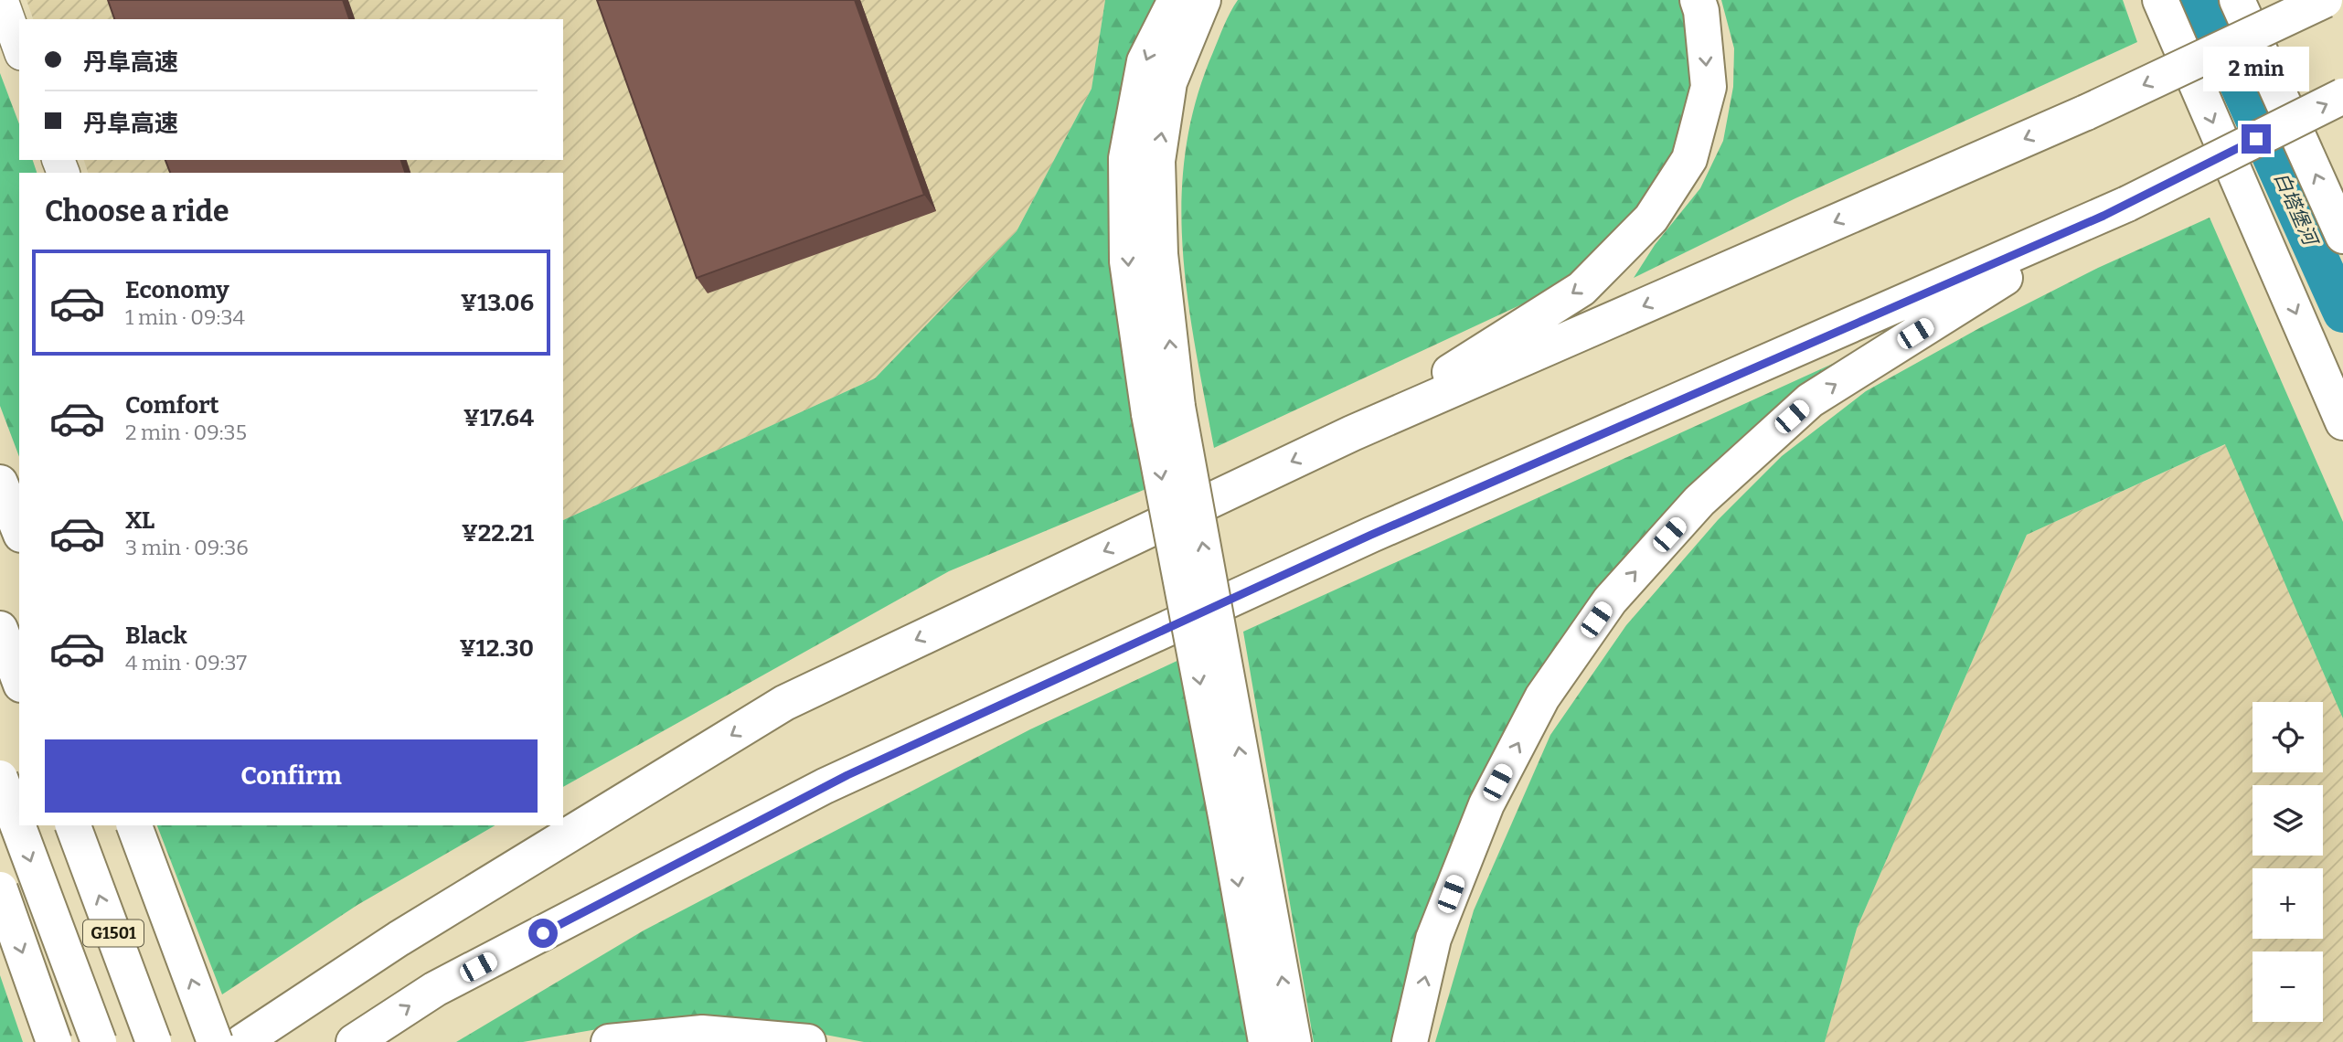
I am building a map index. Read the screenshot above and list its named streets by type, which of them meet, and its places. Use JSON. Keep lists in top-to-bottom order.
{
  "streets": {
    "main road": ["G1501"]
  },
  "water": ["白塔堡河"],
  "page": {
    "banner": ["丹阜高速", "丹阜高速"],
    "bubble": "2 min",
    "heading": "Choose a ride",
    "list": [
      {
        "name": "Economy",
        "note": "1 min · 09:34",
        "value": "¥13.06"
      },
      {
        "name": "Comfort",
        "note": "2 min · 09:35",
        "value": "¥17.64"
      },
      {
        "name": "XL",
        "note": "3 min · 09:36",
        "value": "¥22.21"
      },
      {
        "name": "Black",
        "note": "4 min · 09:37",
        "value": "¥12.30"
      }
    ],
    "map_buttons": ["+", "−"],
    "buttons": "Confirm"
  }
}
